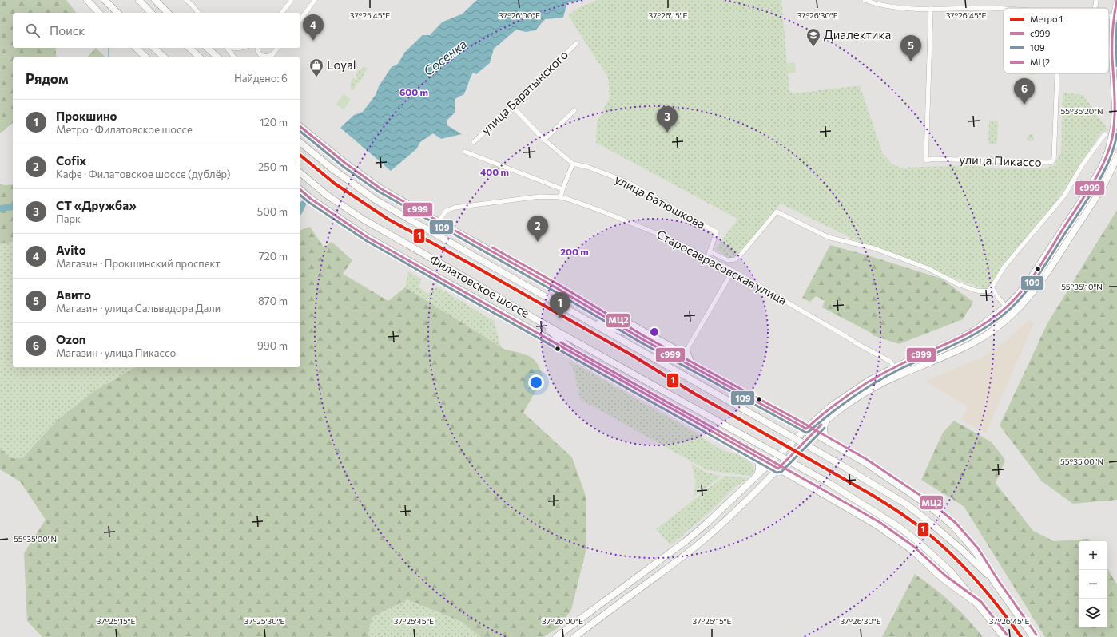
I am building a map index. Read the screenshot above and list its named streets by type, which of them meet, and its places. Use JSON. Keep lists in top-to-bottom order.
{
  "streets": {
    "main road": ["Филатовское шоссе"],
    "street": [
      "улица Баратынского",
      "улица Пикассо",
      "улица Батюшкова",
      "Старосаврасовская улица"
    ]
  },
  "crossings": [
    ["улица Баратынского", "улица Батюшкова"]
  ],
  "water": ["Сосенка"],
  "places": {
    "school or university": ["Диалектика"],
    "shop": ["Loyal"]
  },
  "lines": [
    "transit line с999",
    "transit line 109",
    "metro line 1",
    "transit line МЦ2"
  ],
  "legend": [
    "Метро 1",
    "с999",
    "109",
    "МЦ2"
  ],
  "page": {
    "search": "Поиск",
    "pins": [
      "4",
      "5",
      "6",
      "3",
      "2",
      "1"
    ],
    "heading": ["Рядом", "Найдено: 6"],
    "list": [
      {
        "mark": "1",
        "name": "Прокшино",
        "note": "Метро · Филатовское шоссе",
        "value": "120 m"
      },
      {
        "mark": "2",
        "name": "Cofix",
        "note": "Кафе · Филатовское шоссе (дублёр)",
        "value": "250 m"
      },
      {
        "mark": "3",
        "name": "СТ «Дружба»",
        "note": "Парк",
        "value": "500 m"
      },
      {
        "mark": "4",
        "name": "Avito",
        "note": "Магазин · Прокшинский проспект",
        "value": "720 m"
      },
      {
        "mark": "5",
        "name": "Авито",
        "note": "Магазин · улица Сальвадора Дали",
        "value": "870 m"
      },
      {
        "mark": "6",
        "name": "Ozon",
        "note": "Магазин · улица Пикассо",
        "value": "990 m"
      }
    ],
    "map_buttons": ["+", "−"]
  },
  "coordinates": [
    "37°25'45\"E",
    "37°26'00\"E",
    "37°26'15\"E",
    "37°26'30\"E",
    "37°26'45\"E",
    "55°35'20\"N",
    "55°35'10\"N",
    "55°35'00\"N",
    "37°25'15\"E",
    "37°25'30\"E"
  ],
  "rings": ["600 m", "400 m", "200 m"]
}
